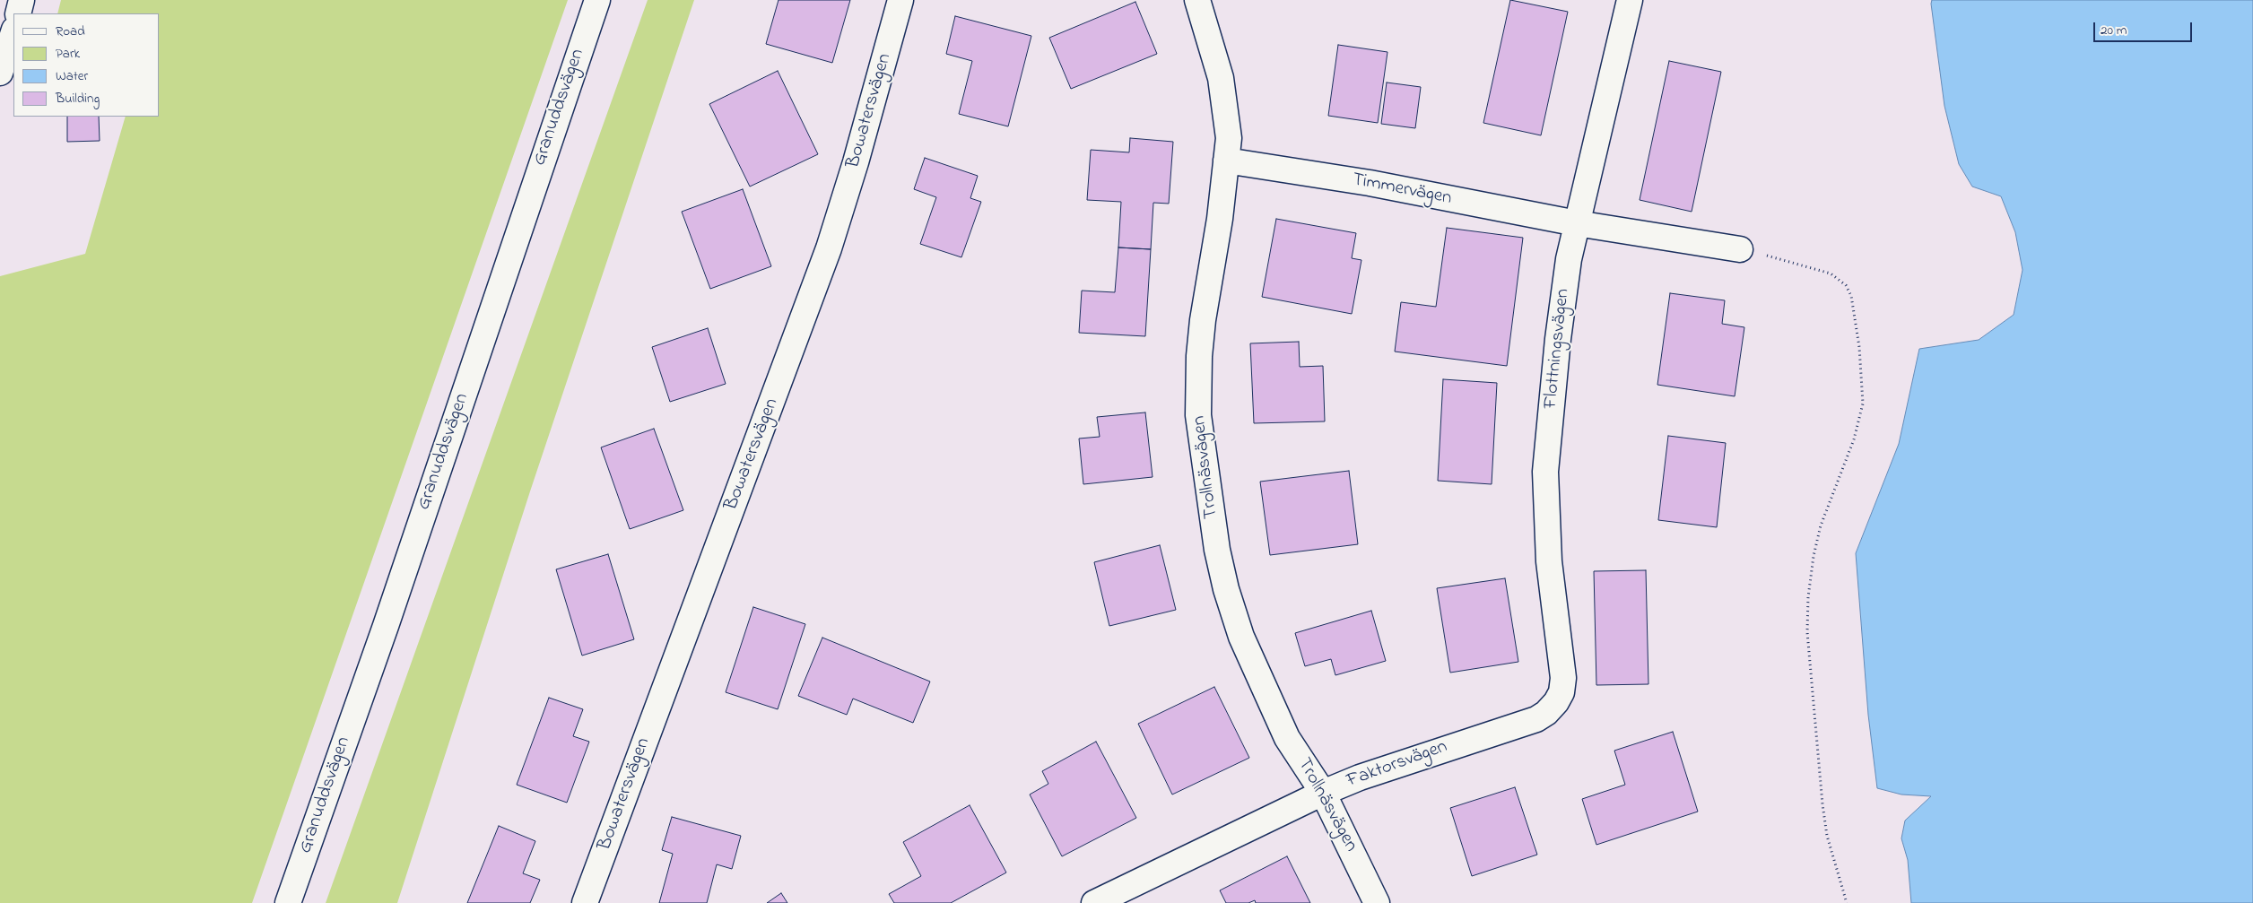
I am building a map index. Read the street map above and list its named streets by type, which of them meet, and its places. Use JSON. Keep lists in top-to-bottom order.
{
  "streets": {
    "street": [
      "Granuddsvägen",
      "Bowatersvägen",
      "Timmervägen",
      "Flottningsvägen",
      "Trollnäsvägen",
      "Faktorsvägen"
    ]
  },
  "crossings": [
    ["Timmervägen", "Flottningsvägen"],
    ["Timmervägen", "Trollnäsvägen"],
    ["Flottningsvägen", "Faktorsvägen"],
    ["Trollnäsvägen", "Faktorsvägen"]
  ],
  "legend": [
    "Road",
    "Park",
    "Water",
    "Building"
  ],
  "scale_bar": "20 m"
}
